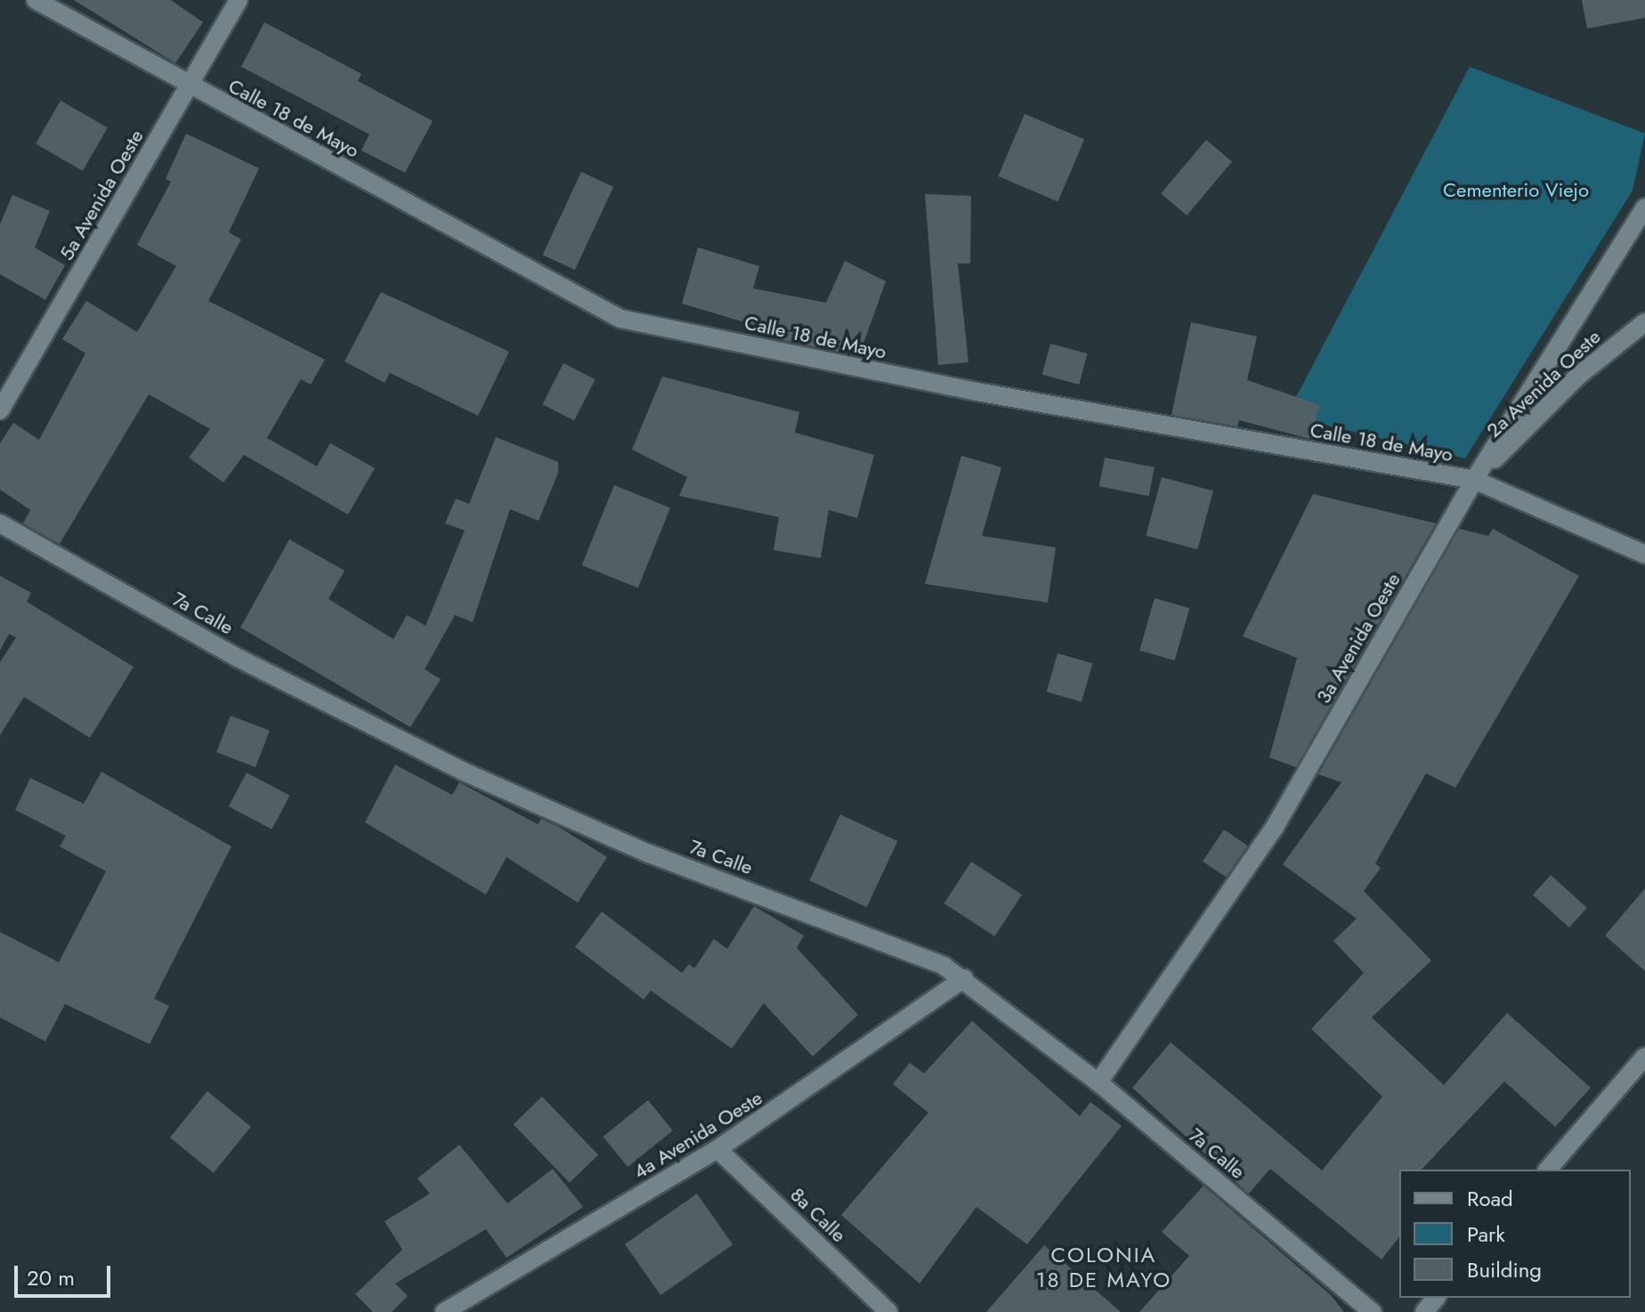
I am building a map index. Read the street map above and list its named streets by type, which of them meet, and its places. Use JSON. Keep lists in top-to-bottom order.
{
  "streets": {
    "street": [
      "Calle 18 de Mayo",
      "5a Avenida Oeste",
      "2a Avenida Oeste",
      "7a Calle",
      "3a Avenida Oeste",
      "4a Avenida Oeste",
      "8a Calle"
    ]
  },
  "crossings": [
    ["Calle 18 de Mayo", "5a Avenida Oeste"],
    ["Calle 18 de Mayo", "2a Avenida Oeste"],
    ["Calle 18 de Mayo", "3a Avenida Oeste"],
    ["2a Avenida Oeste", "3a Avenida Oeste"],
    ["7a Calle", "3a Avenida Oeste"],
    ["7a Calle", "4a Avenida Oeste"],
    ["4a Avenida Oeste", "8a Calle"]
  ],
  "districts": ["COLONIA 18 DE MAYO"],
  "parks": ["Cementerio Viejo"],
  "legend": ["Road", "Park", "Building"],
  "scale_bar": "20 m"
}
